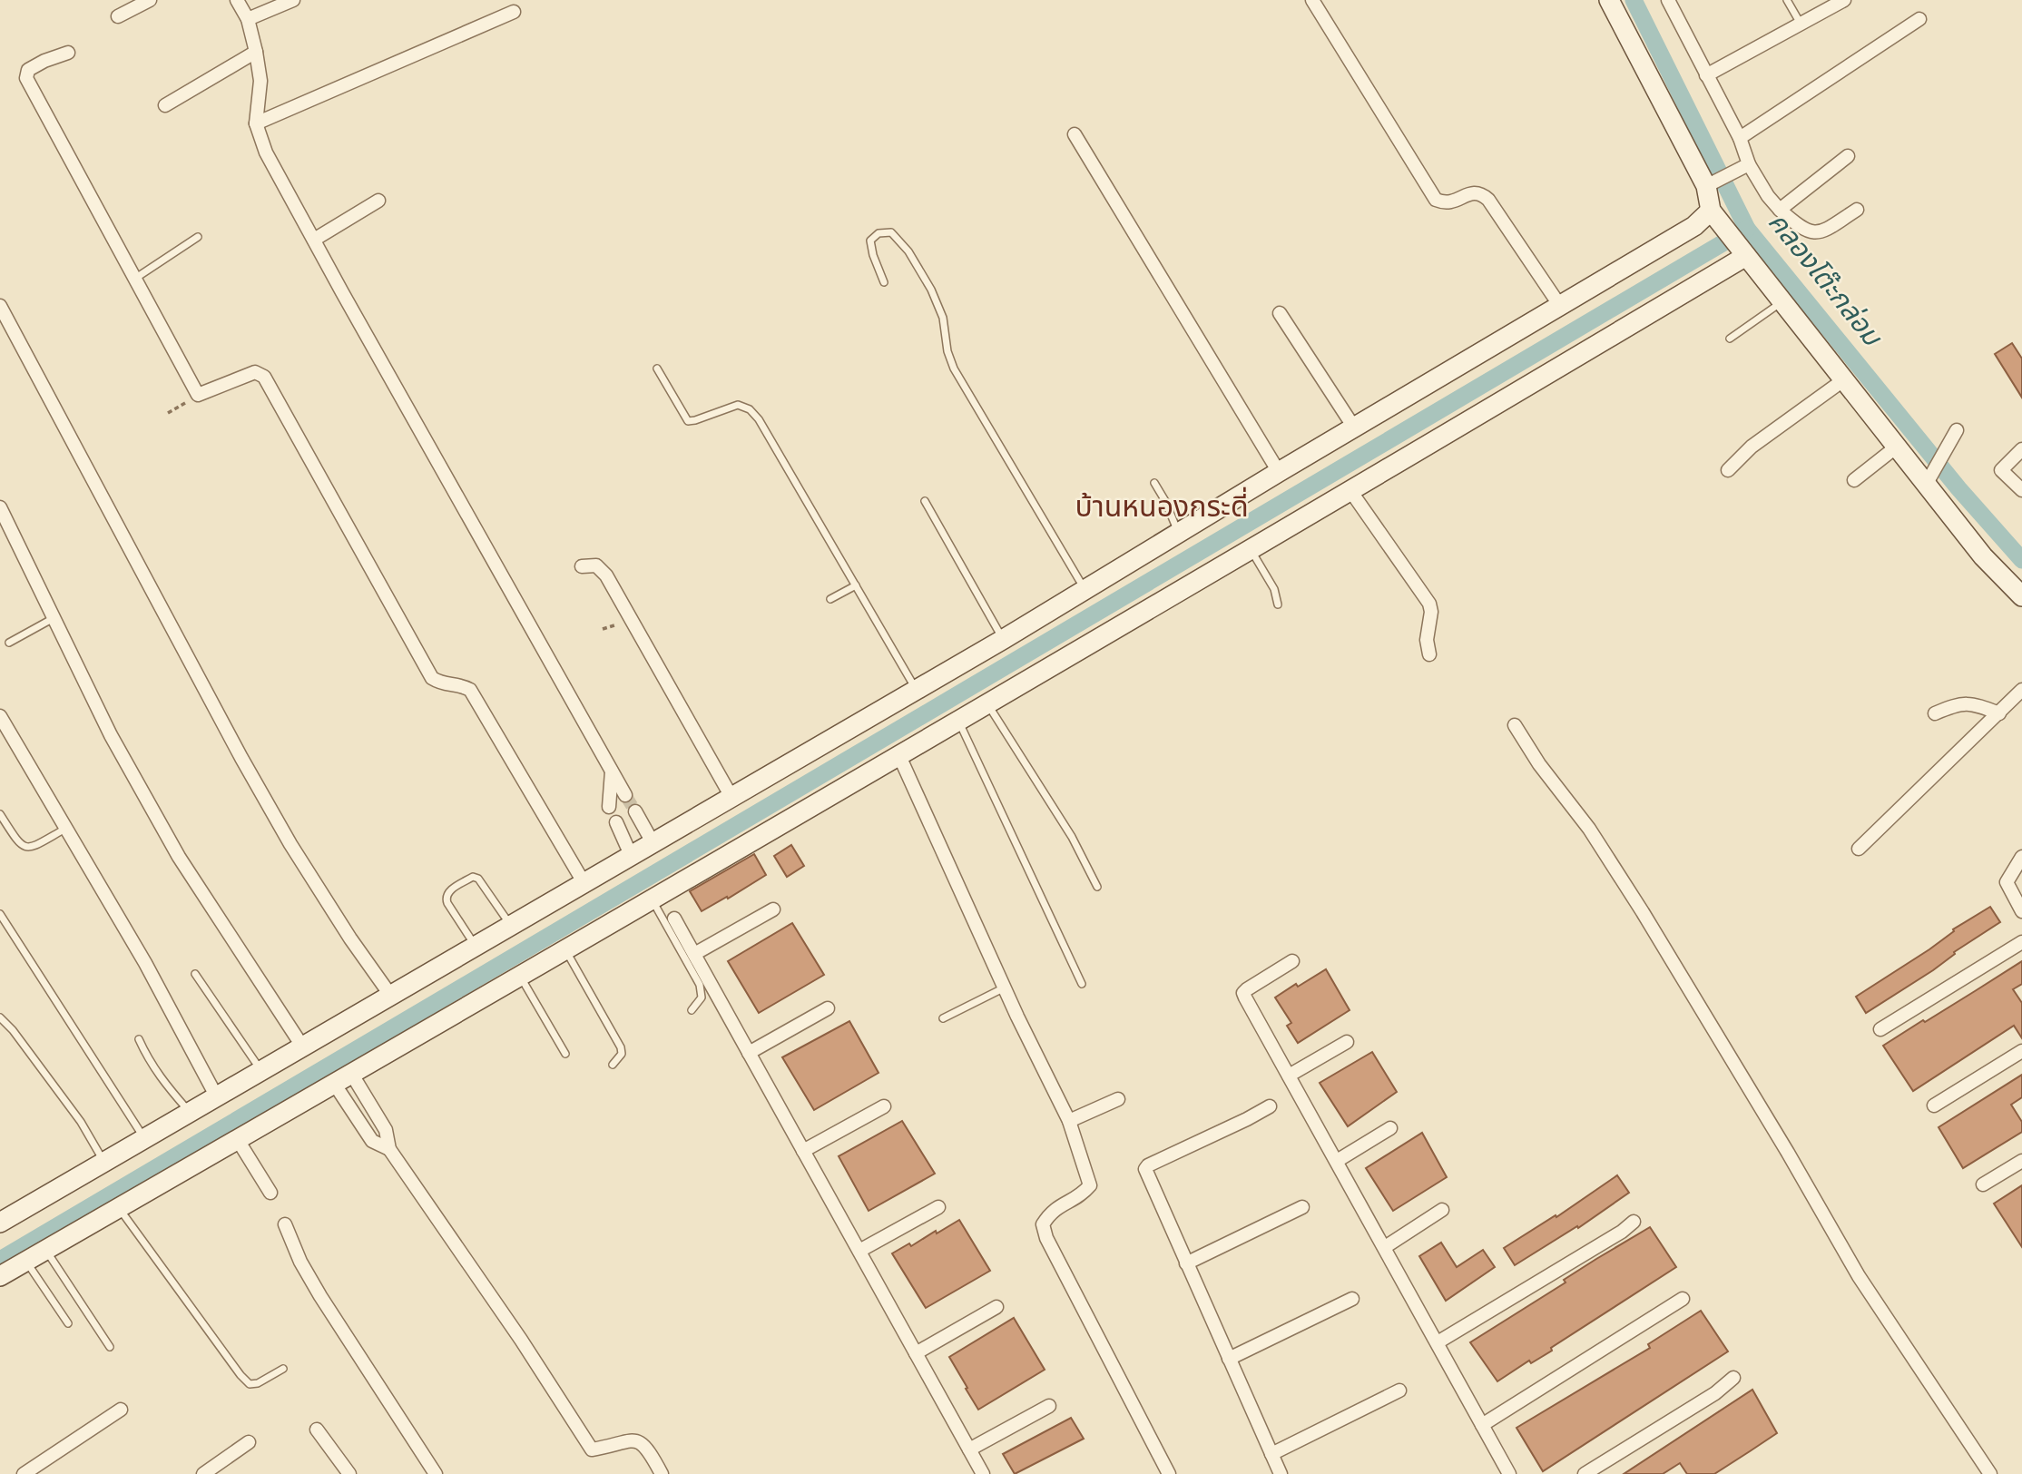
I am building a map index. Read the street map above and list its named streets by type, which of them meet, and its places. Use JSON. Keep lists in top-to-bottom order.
{
  "districts": ["บ้านหนองกระดี่"],
  "water": ["คลองโต๊ะกล่อม"]
}
